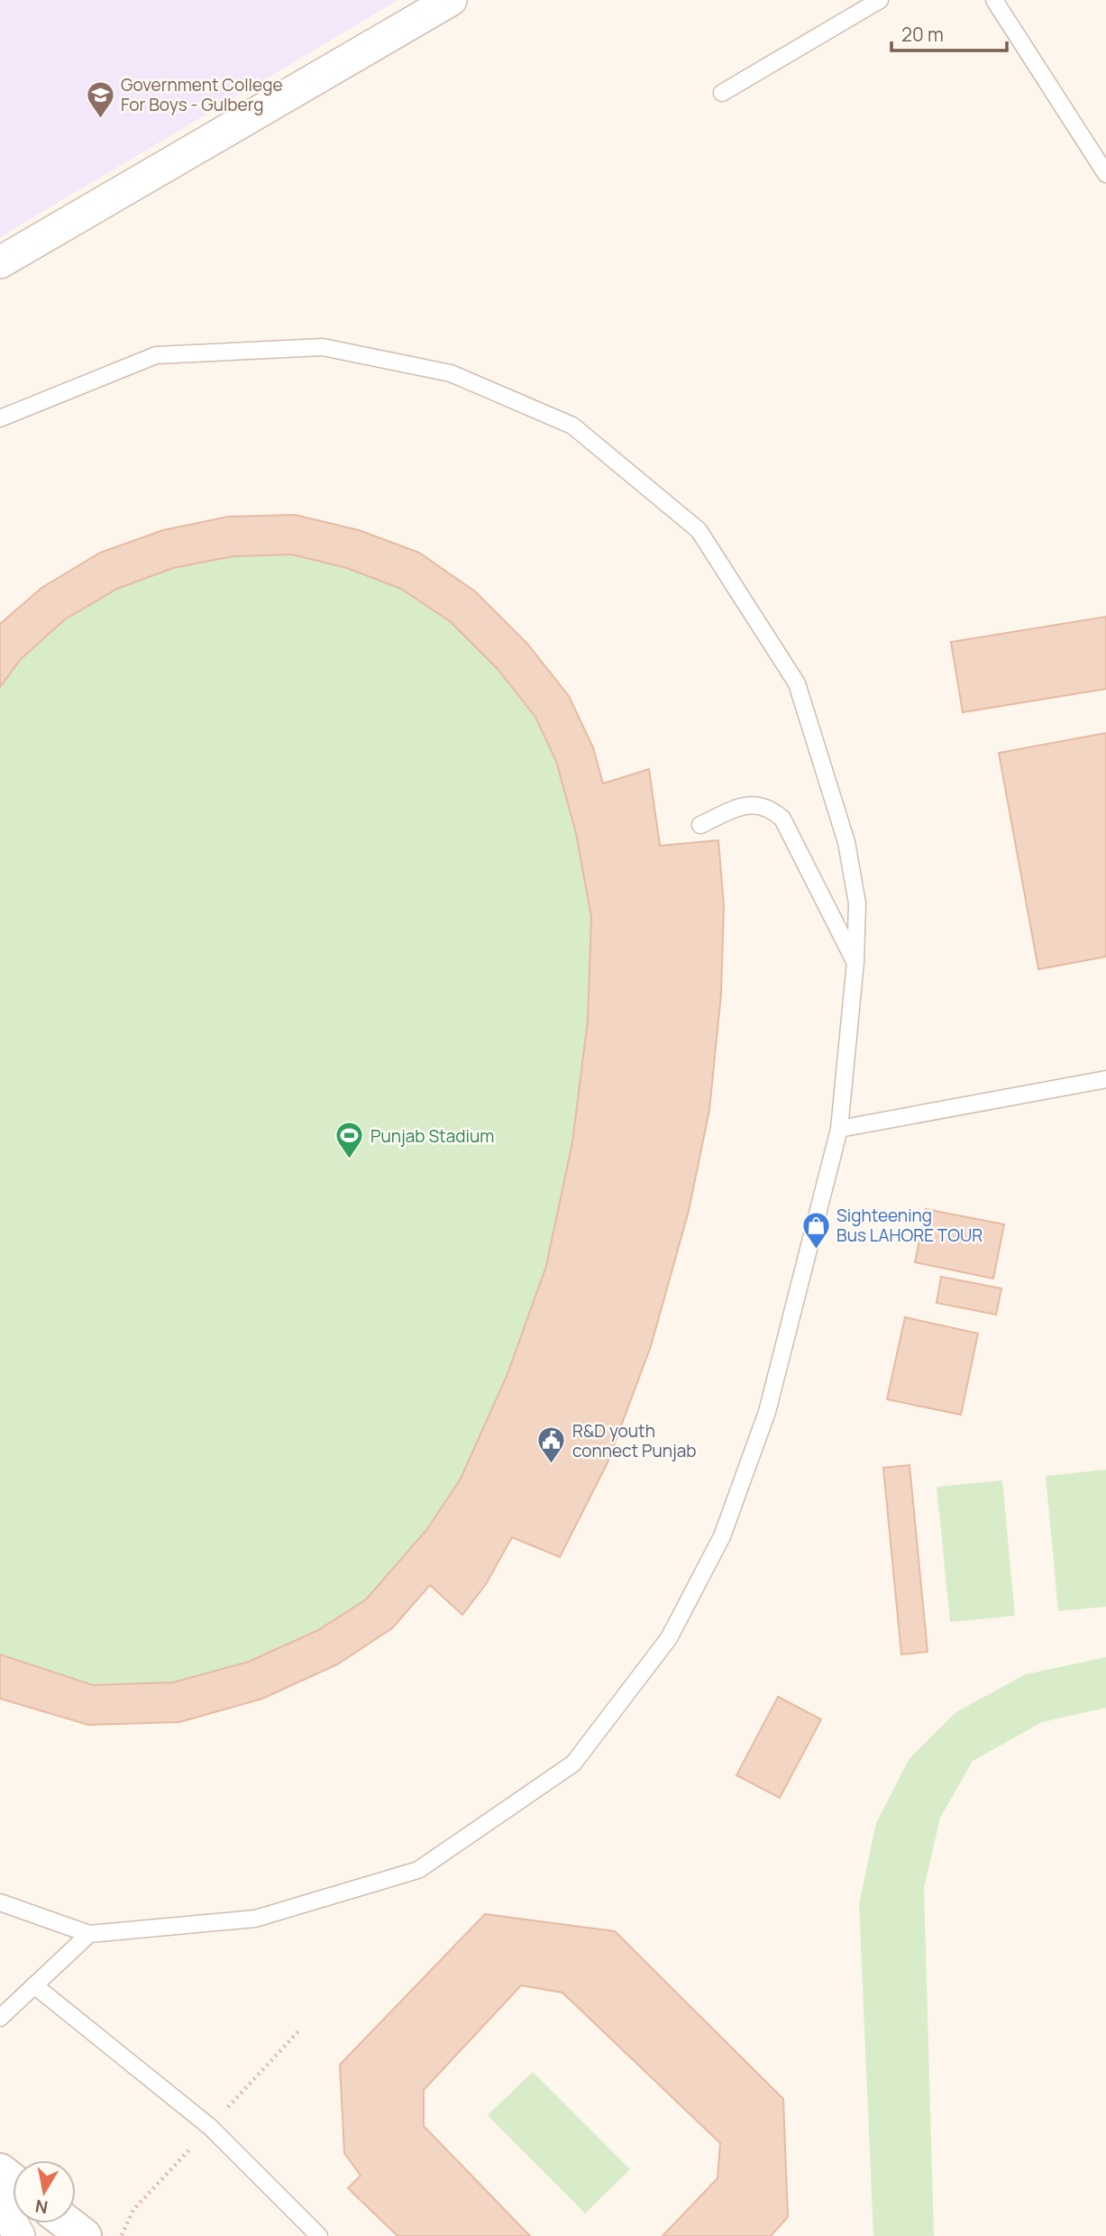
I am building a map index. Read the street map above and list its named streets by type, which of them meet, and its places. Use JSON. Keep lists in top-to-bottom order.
{
  "places": {
    "school or university": ["Government College For Boys - Gulberg"],
    "sports": ["Punjab Stadium"],
    "shop": ["Sighteening Bus LAHORE TOUR"],
    "public building": ["R&D youth connect Punjab"]
  },
  "scale_bar": "20 m",
  "north": "bottom"
}
